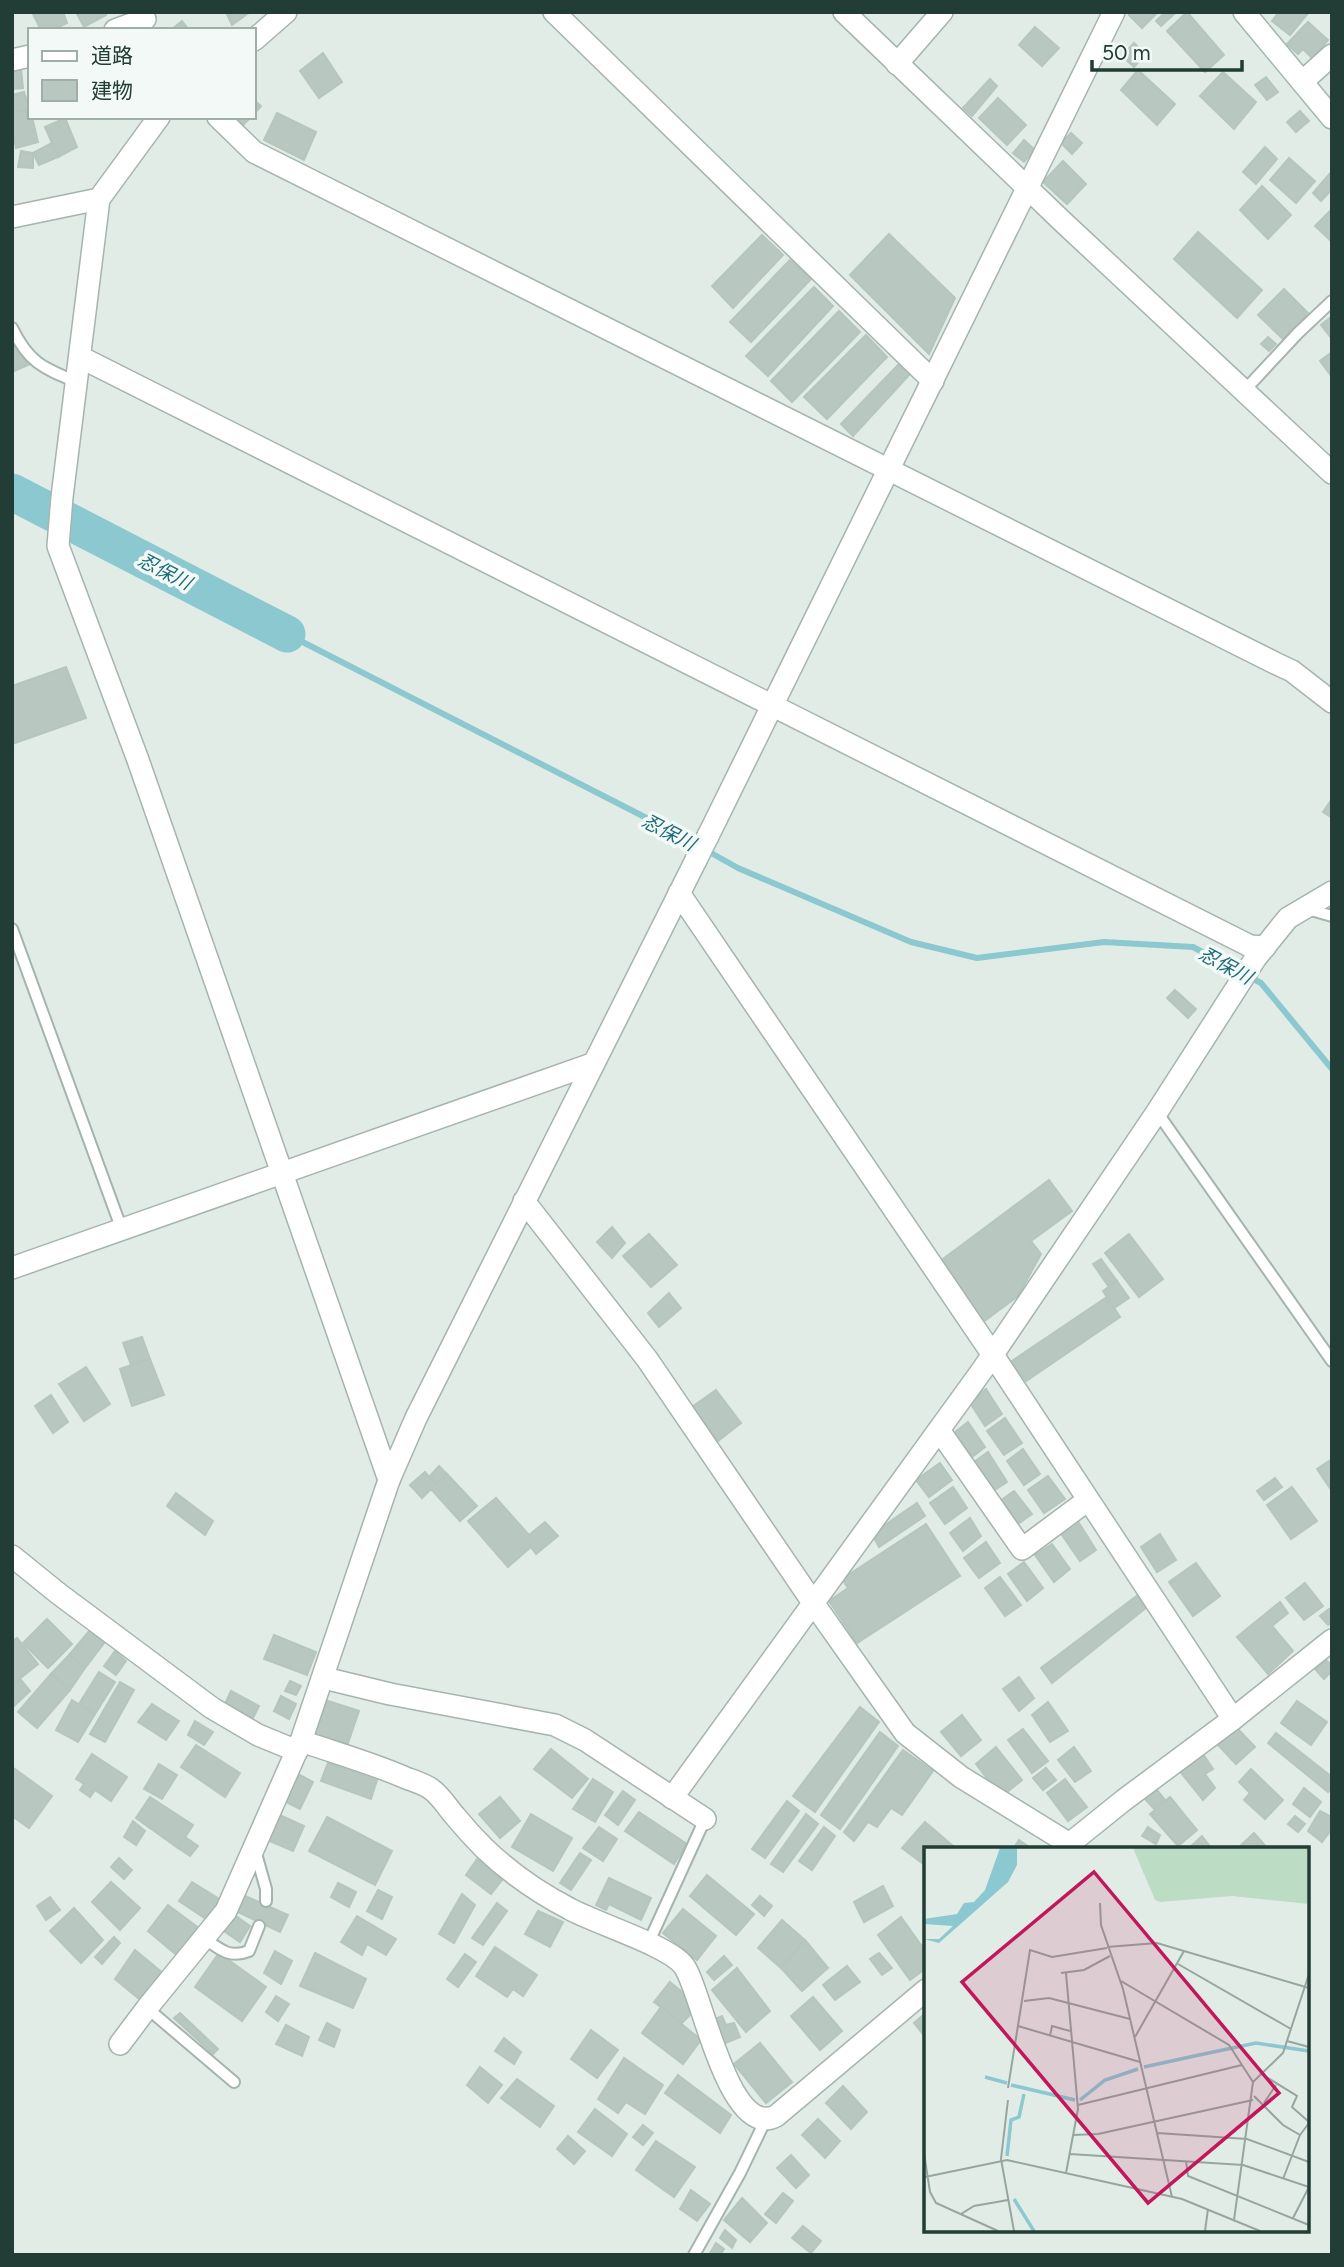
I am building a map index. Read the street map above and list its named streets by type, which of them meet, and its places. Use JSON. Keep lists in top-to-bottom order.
{
  "water": ["忍保川"],
  "legend": ["道路", "建物"],
  "scale_bar": "50 m"
}
